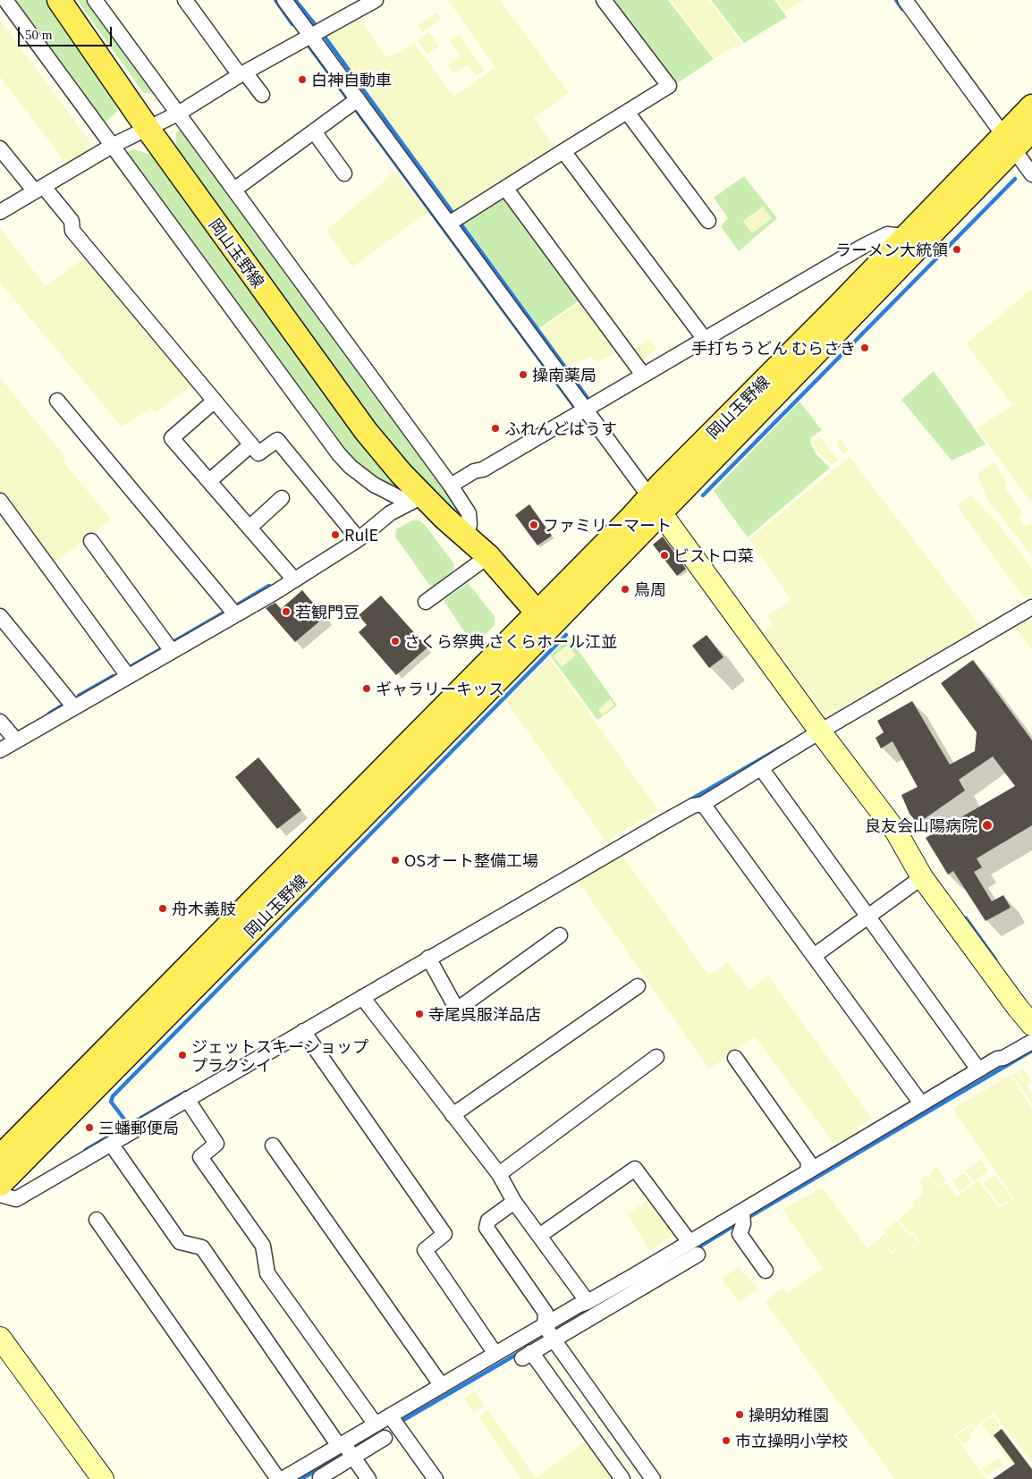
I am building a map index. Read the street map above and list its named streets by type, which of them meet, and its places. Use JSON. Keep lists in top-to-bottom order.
{
  "streets": {
    "main road": ["岡山玉野線"]
  },
  "places": [
    "白神自動車",
    "ラーメン大統領",
    "手打ちうどん むらさき",
    "操南薬局",
    "ふれんどはうす",
    "ファミリーマート",
    "RulE",
    "ビストロ菜",
    "鳥周",
    "若観門豆",
    "さくら祭典 さくらホール江並",
    "ギャラリーキッス",
    "良友会山陽病院",
    "OSオート整備工場",
    "舟木義肢",
    "寺尾呉服洋品店",
    "ジェットスキーショップ プラクシイ",
    "三蟠郵便局",
    "操明幼稚園",
    "市立操明小学校"
  ],
  "scale_bar": "50 m"
}
